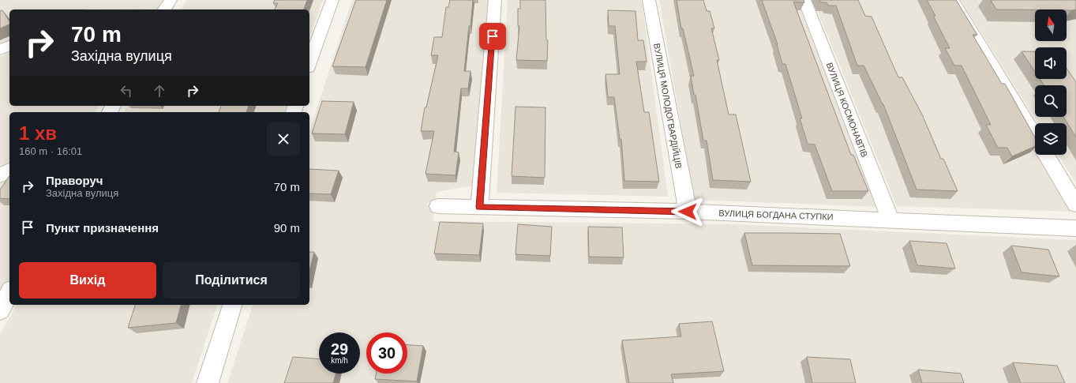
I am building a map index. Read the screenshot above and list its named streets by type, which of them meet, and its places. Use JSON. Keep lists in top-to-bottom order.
{
  "streets": {
    "street": ["ВУЛИЦЯ МОЛОДОГВАРДІЙЦІВ", "ВУЛИЦЯ КОСМОНАВТІВ", "ВУЛИЦЯ БОГДАНА СТУПКИ"]
  },
  "crossings": [
    ["ВУЛИЦЯ МОЛОДОГВАРДІЙЦІВ", "ВУЛИЦЯ БОГДАНА СТУПКИ"],
    ["ВУЛИЦЯ КОСМОНАВТІВ", "ВУЛИЦЯ БОГДАНА СТУПКИ"]
  ],
  "north": "top",
  "page": {
    "turn": ["70 m", "Західна вулиця"],
    "heading": ["1 хв", "160 m · 16:01"],
    "list": [
      {
        "name": "Праворуч",
        "note": "Західна вулиця",
        "value": "70 m"
      },
      {
        "name": "Пункт призначення",
        "value": "90 m"
      }
    ],
    "buttons": ["Вихід", "Поділитися"],
    "speed": "29 km/h",
    "limit": "30"
  }
}
